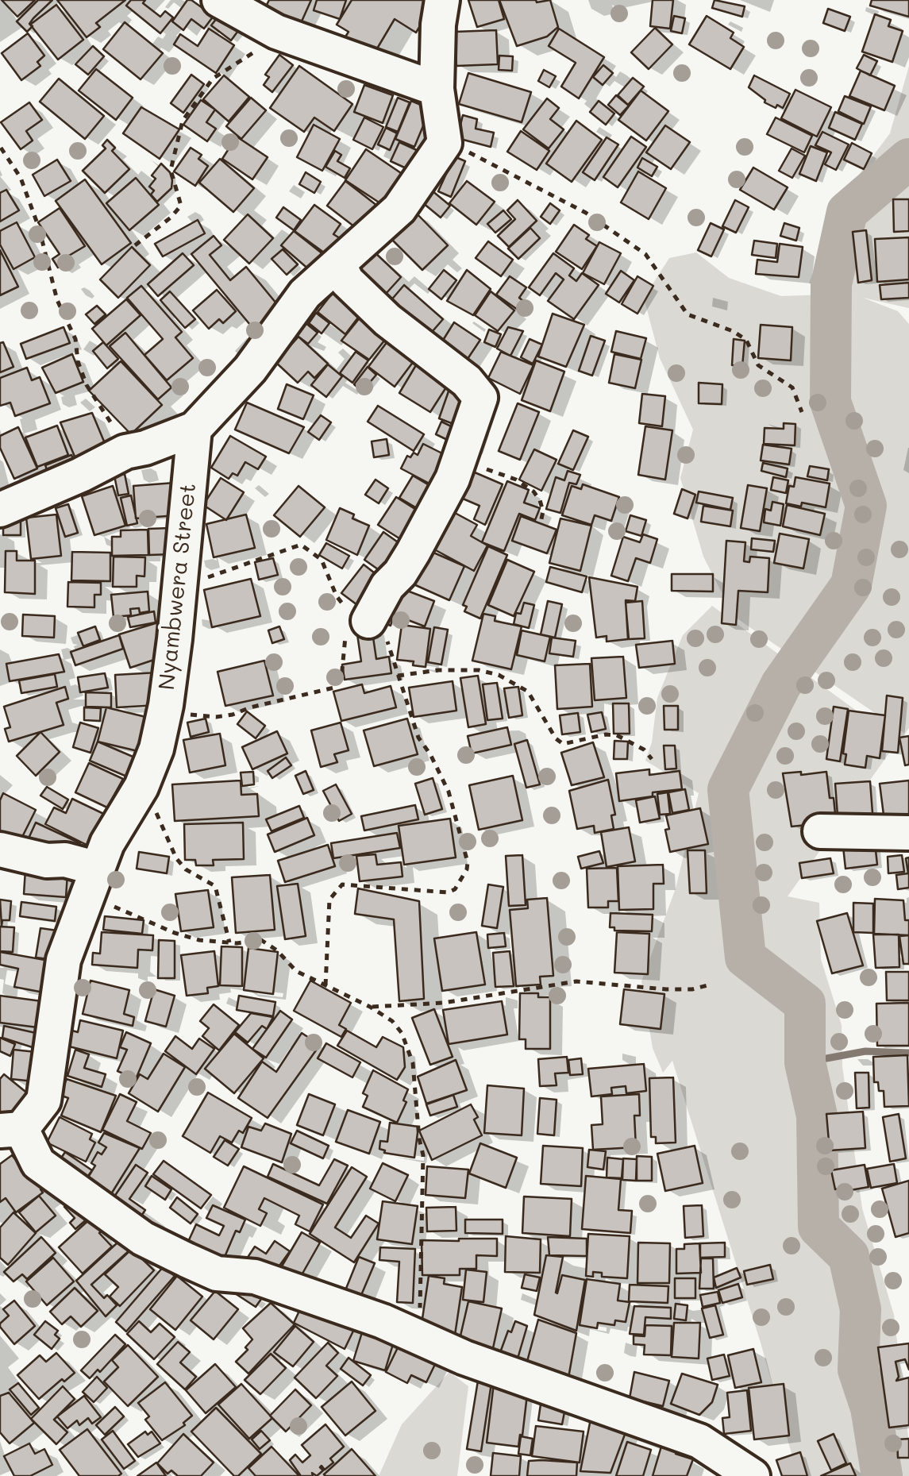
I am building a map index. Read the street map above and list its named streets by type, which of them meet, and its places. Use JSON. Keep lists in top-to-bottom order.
{
  "streets": {
    "street": ["Nyambwera Street"]
  }
}
